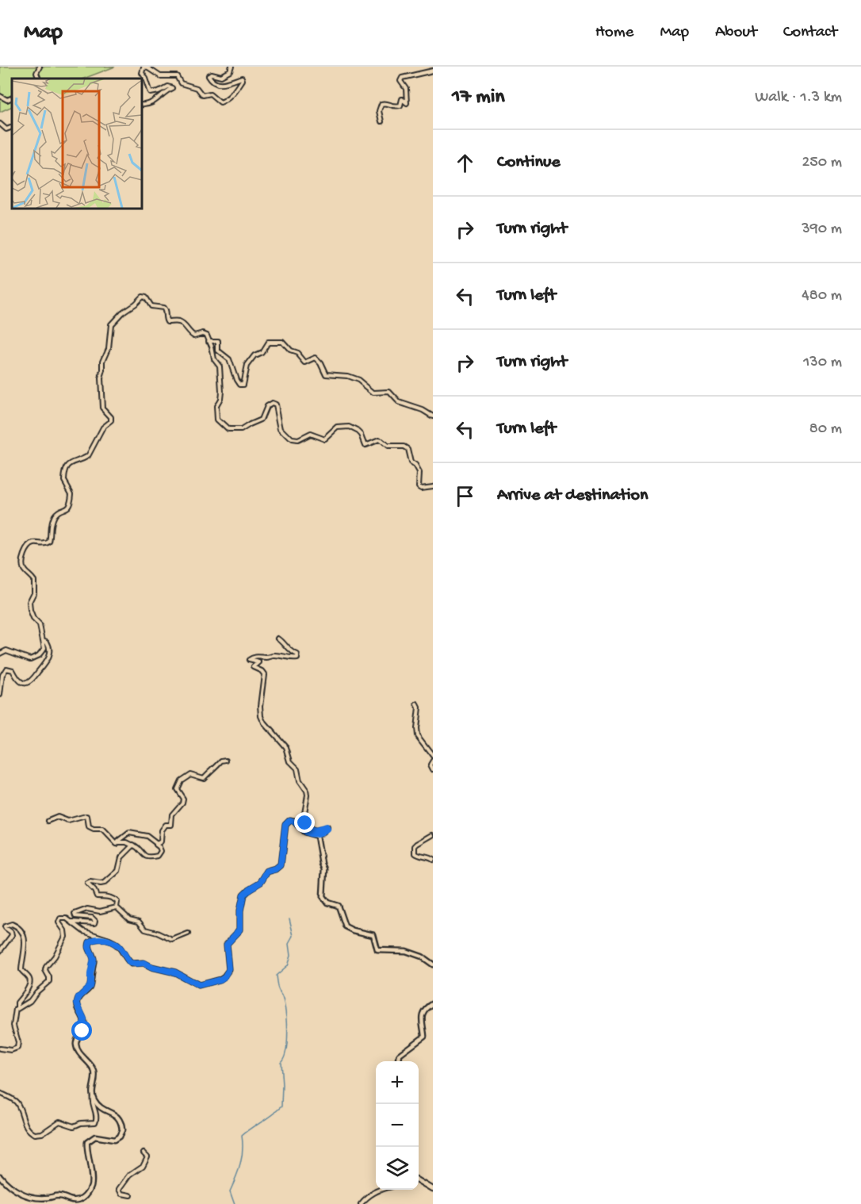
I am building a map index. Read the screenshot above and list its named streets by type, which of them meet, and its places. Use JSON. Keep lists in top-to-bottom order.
{
  "page": {
    "header": "Map",
    "nav": [
      "Home",
      "Map",
      "About",
      "Contact"
    ],
    "heading": ["17 min", "Walk · 1.3 km"],
    "list": [
      ["Continue", "250 m"],
      ["Turn right", "390 m"],
      ["Turn left", "480 m"],
      ["Turn right", "130 m"],
      ["Turn left", "80 m"],
      "Arrive at destination"
    ],
    "map_buttons": ["+", "−"]
  }
}
